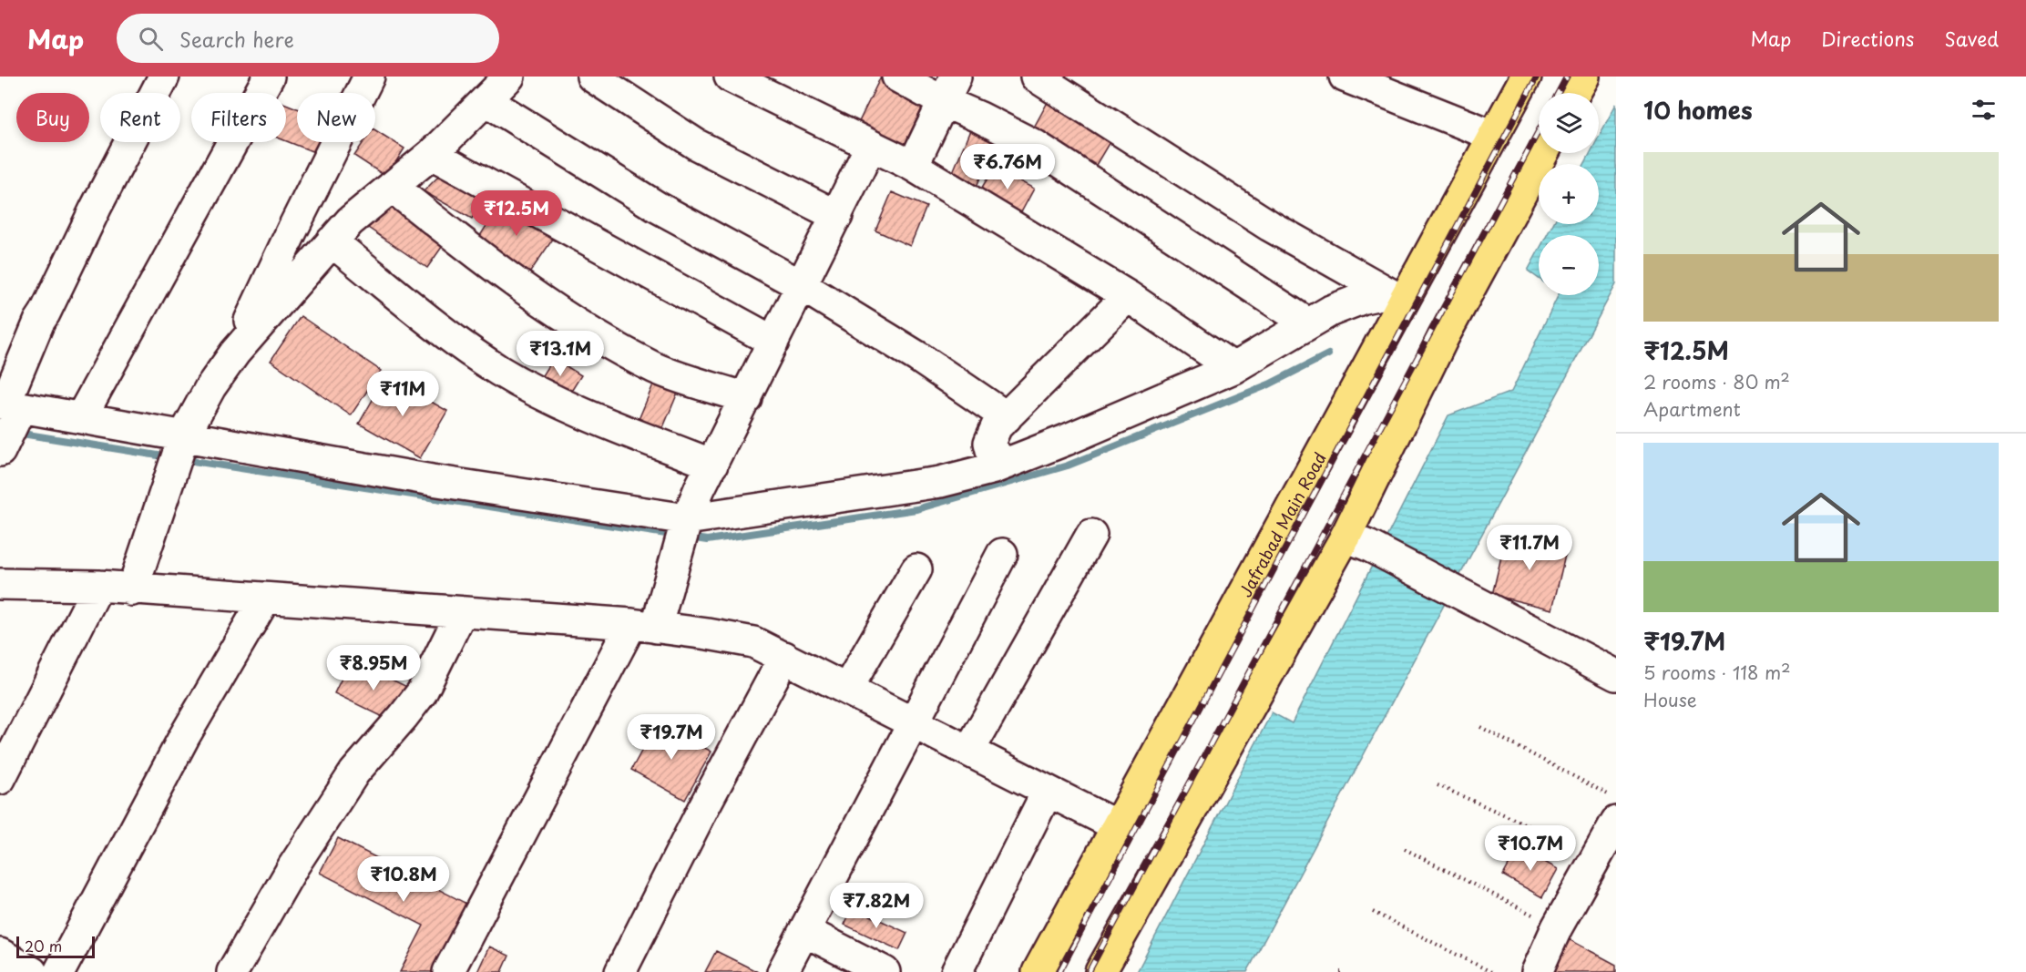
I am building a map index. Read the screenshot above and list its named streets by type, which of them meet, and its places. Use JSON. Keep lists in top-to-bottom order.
{
  "streets": {
    "main road": ["Jafrabad Main Road"]
  },
  "scale_bar": "20 m",
  "page": {
    "header": "Map",
    "search": "Search here",
    "nav": ["Map", "Directions", "Saved"],
    "heading": "10 homes",
    "map_buttons": ["+", "−"],
    "chip": [
      "Buy",
      "Rent",
      "Filters",
      "New"
    ],
    "list": [
      {
        "name": "₹12.5M",
        "note": "2 rooms · 80 m² · Apartment"
      },
      {
        "name": "₹19.7M",
        "note": "5 rooms · 118 m² · House"
      }
    ],
    "price": [
      "₹6.76M",
      "₹12.5M",
      "₹13.1M",
      "₹11M",
      "₹11.7M",
      "₹8.95M",
      "₹19.7M",
      "₹10.7M",
      "₹10.8M",
      "₹7.82M"
    ],
    "scale": "20 m"
  }
}
